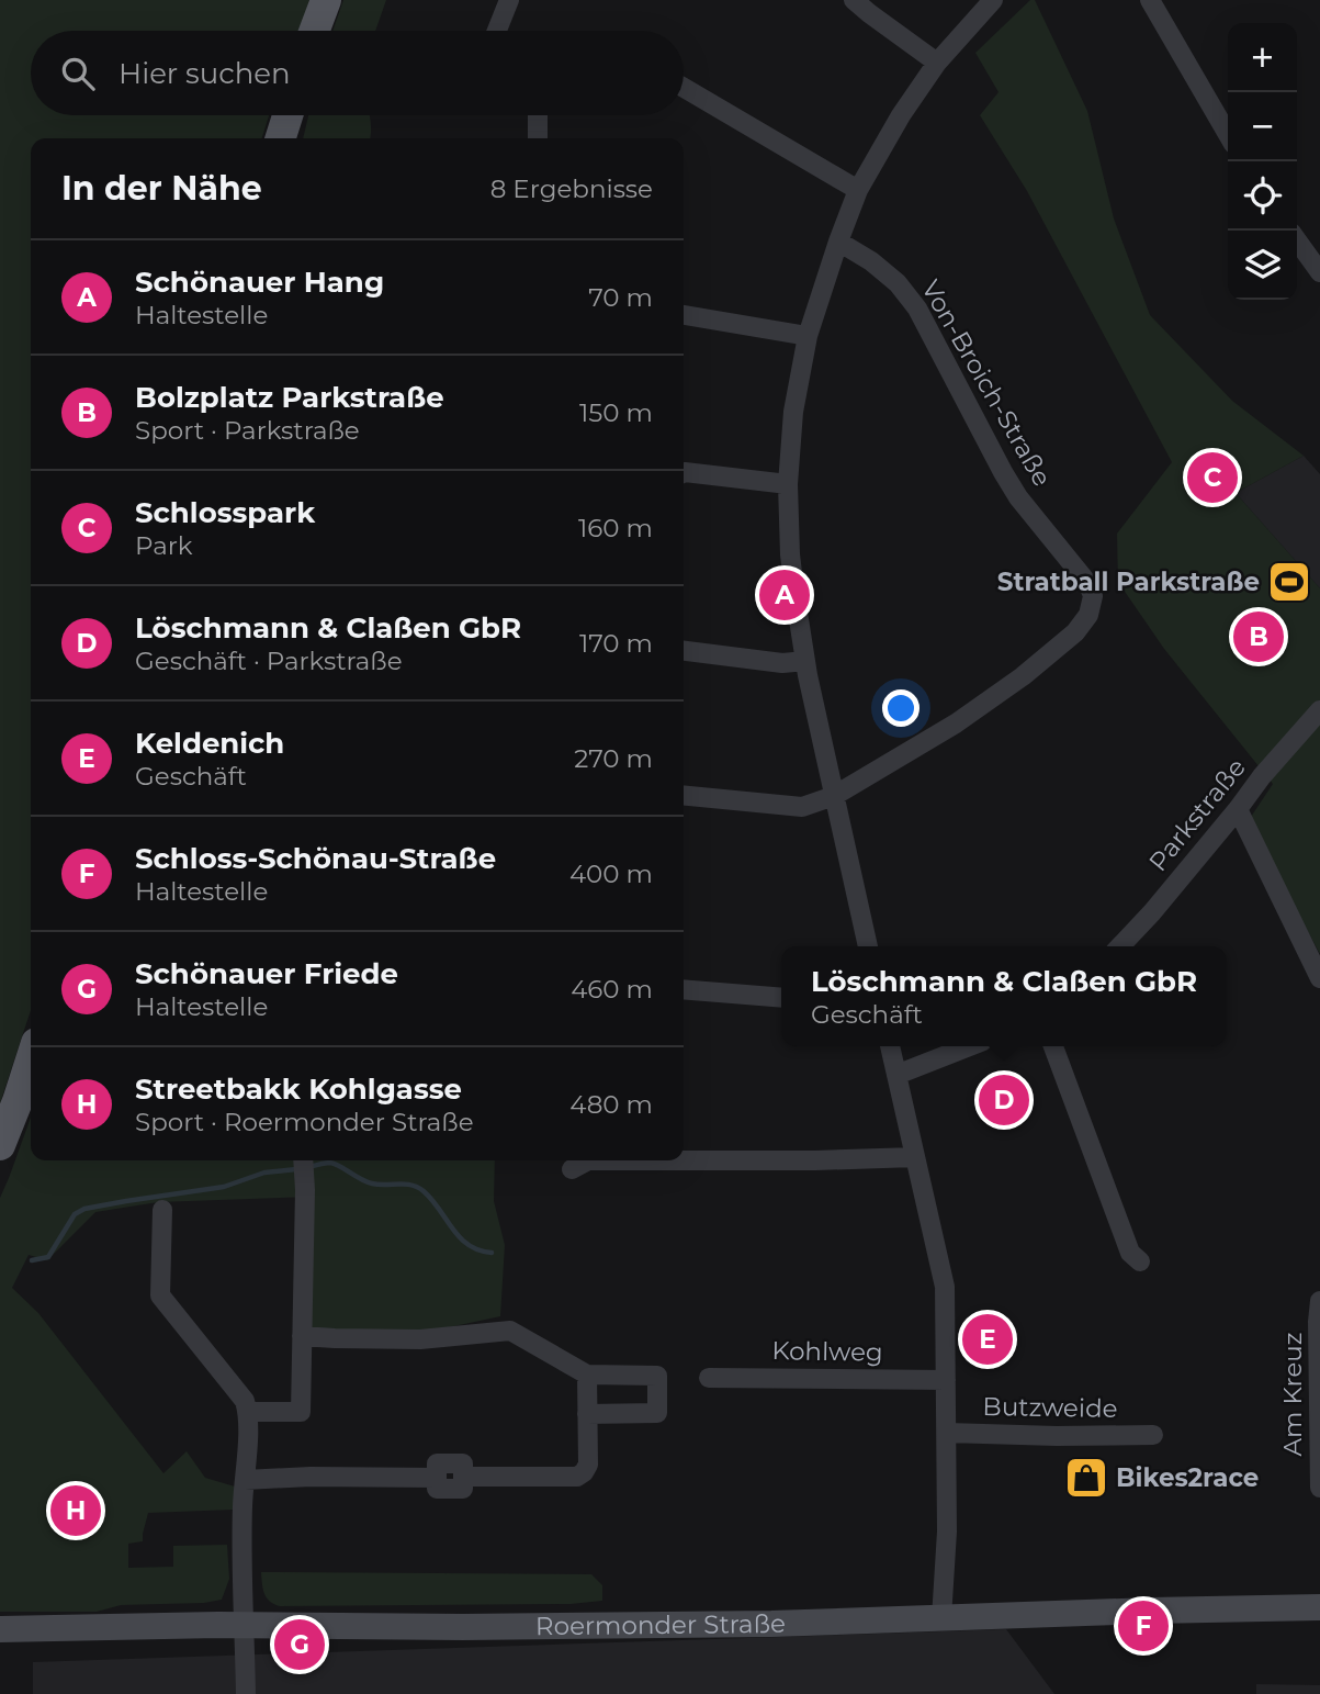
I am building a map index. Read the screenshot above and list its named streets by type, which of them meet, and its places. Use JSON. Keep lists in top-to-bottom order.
{
  "streets": {
    "main road": ["Roermonder Straße"],
    "street": [
      "Von-Broich-Straße",
      "Parkstraße",
      "Kohlweg",
      "Am Kreuz",
      "Butzweide"
    ]
  },
  "places": {
    "sports": ["Stratball Parkstraße"],
    "shop": ["Bikes2race"]
  },
  "page": {
    "map_buttons": ["+", "−"],
    "search": "Hier suchen",
    "heading": ["In der Nähe", "8 Ergebnisse"],
    "list": [
      {
        "mark": "A",
        "name": "Schönauer Hang",
        "note": "Haltestelle",
        "value": "70 m"
      },
      {
        "mark": "B",
        "name": "Bolzplatz Parkstraße",
        "note": "Sport · Parkstraße",
        "value": "150 m"
      },
      {
        "mark": "C",
        "name": "Schlosspark",
        "note": "Park",
        "value": "160 m"
      },
      {
        "mark": "D",
        "name": "Löschmann & Claßen GbR",
        "note": "Geschäft · Parkstraße",
        "value": "170 m"
      },
      {
        "mark": "E",
        "name": "Keldenich",
        "note": "Geschäft",
        "value": "270 m"
      },
      {
        "mark": "F",
        "name": "Schloss-Schönau-Straße",
        "note": "Haltestelle",
        "value": "400 m"
      },
      {
        "mark": "G",
        "name": "Schönauer Friede",
        "note": "Haltestelle",
        "value": "460 m"
      },
      {
        "mark": "H",
        "name": "Streetbakk Kohlgasse",
        "note": "Sport · Roermonder Straße",
        "value": "480 m"
      }
    ],
    "pins": [
      "C",
      "A",
      "B",
      "D",
      "E",
      "H",
      "F",
      "G"
    ],
    "popup": ["Löschmann & Claßen GbR", "Geschäft"]
  }
}
